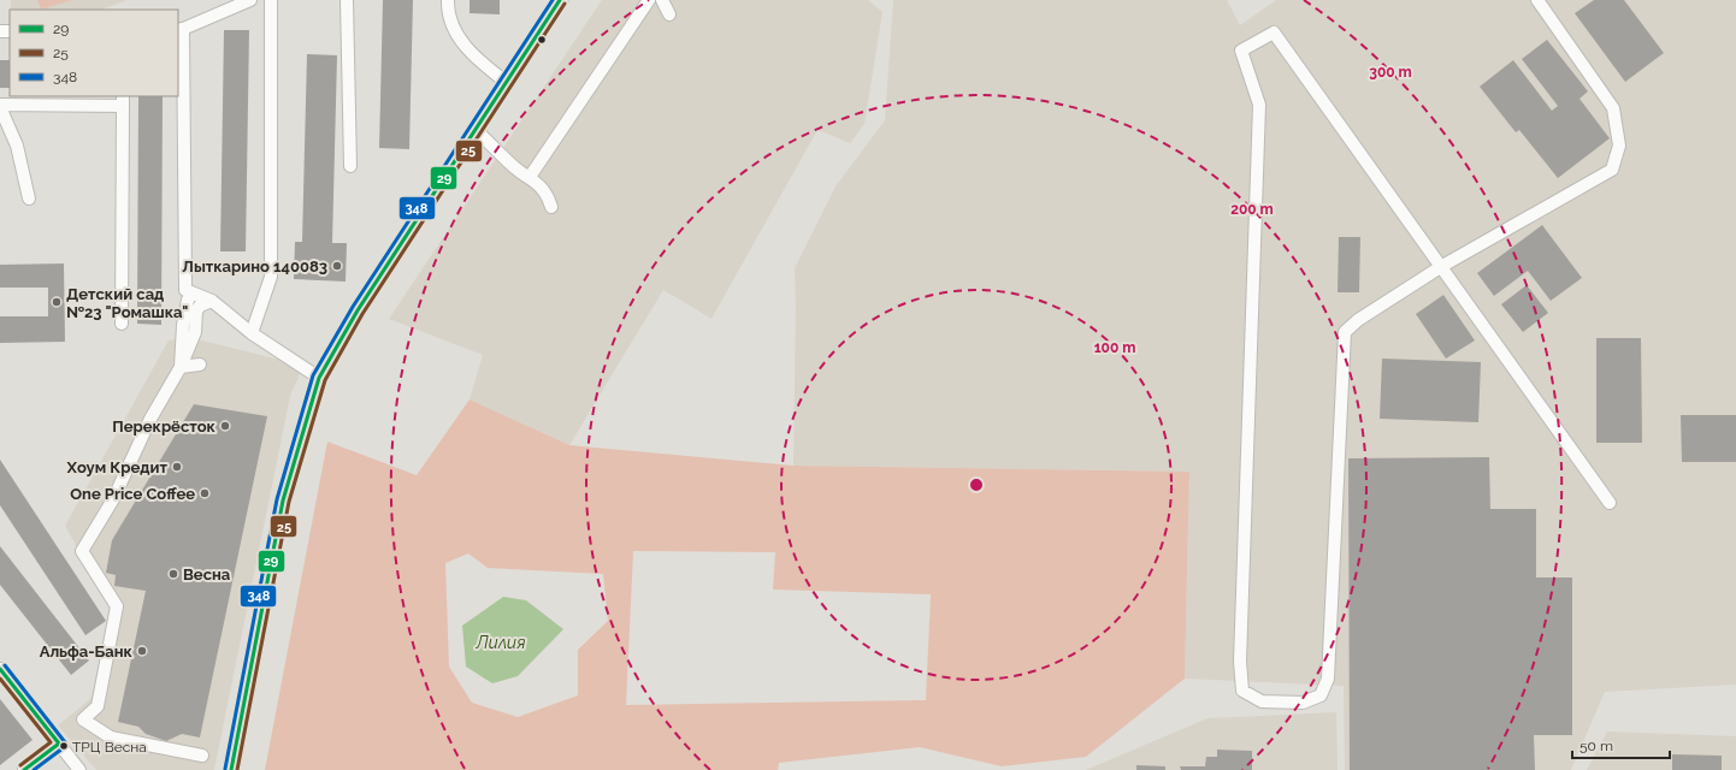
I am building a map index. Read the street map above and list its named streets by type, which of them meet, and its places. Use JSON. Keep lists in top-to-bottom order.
{
  "water": ["Лилия"],
  "places": [
    "Лыткарино 140083",
    "Детский сад №23 \"Ромашка\"",
    "Перекрёсток",
    "Хоум Кредит",
    "One Price Coffee",
    "Весна",
    "Альфа-Банк",
    "ТРЦ Весна"
  ],
  "lines": ["transit line 29", "transit line 348", "transit line 25"],
  "legend": ["29", "25", "348"],
  "scale_bar": "50 m",
  "rings": ["300 m", "200 m", "100 m"]
}
